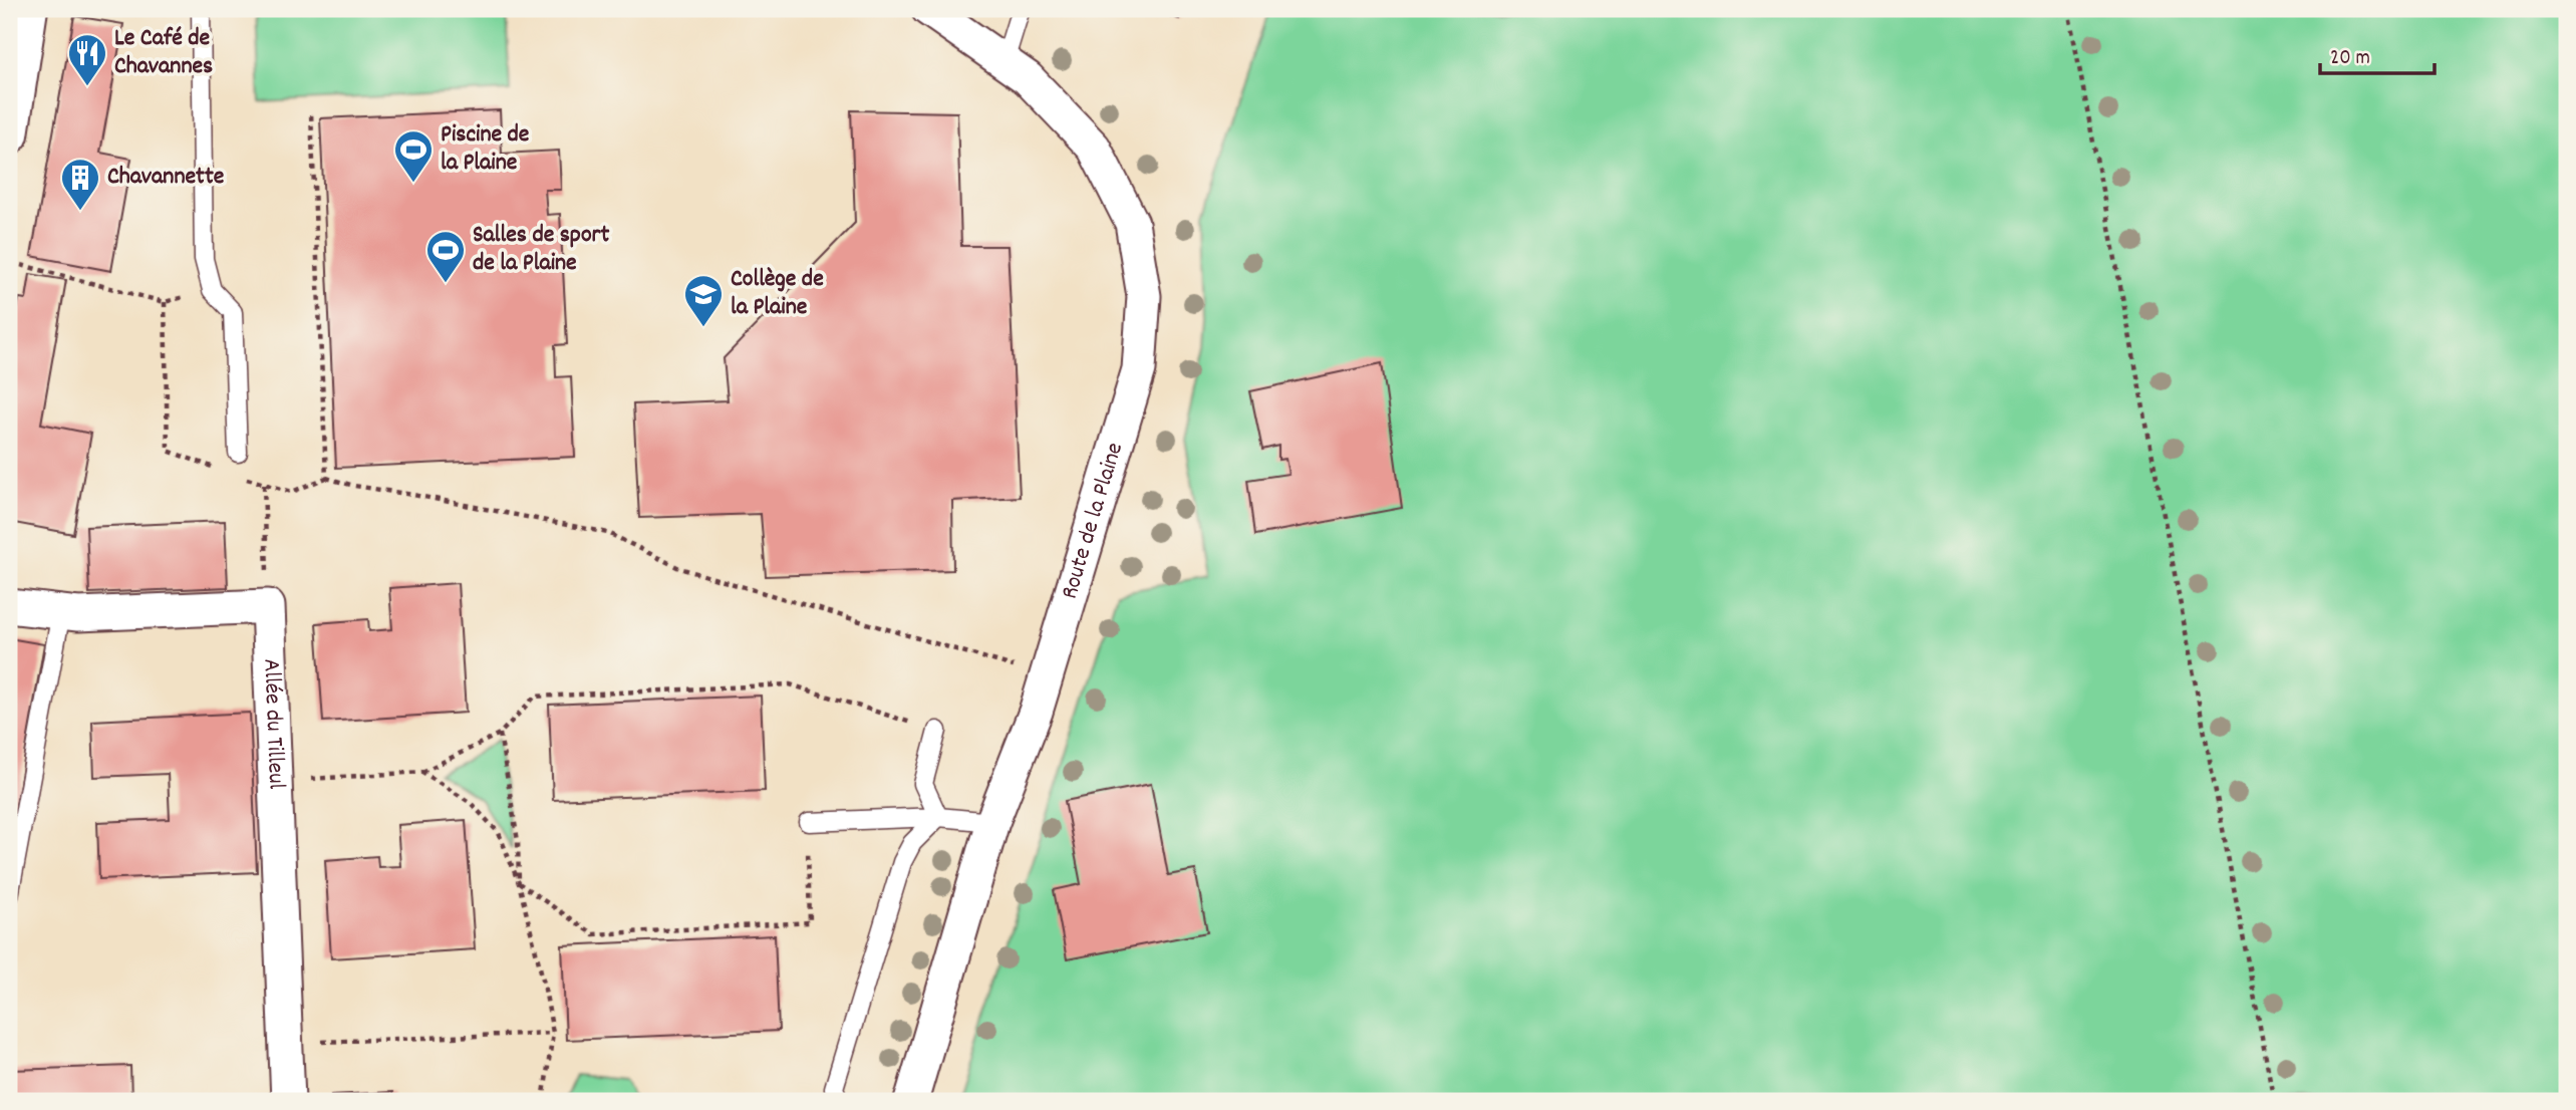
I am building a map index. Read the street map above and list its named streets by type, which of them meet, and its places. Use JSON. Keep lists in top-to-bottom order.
{
  "streets": {
    "street": ["Route de la Plaine", "Allée du Tilleul"]
  },
  "places": {
    "restaurant": ["Le Café de Chavannes"],
    "sports": ["Piscine de la Plaine", "Salles de sport de la Plaine"],
    "building": ["Chavannette"],
    "school or university": ["Collège de la Plaine"]
  },
  "scale_bar": "20 m"
}
